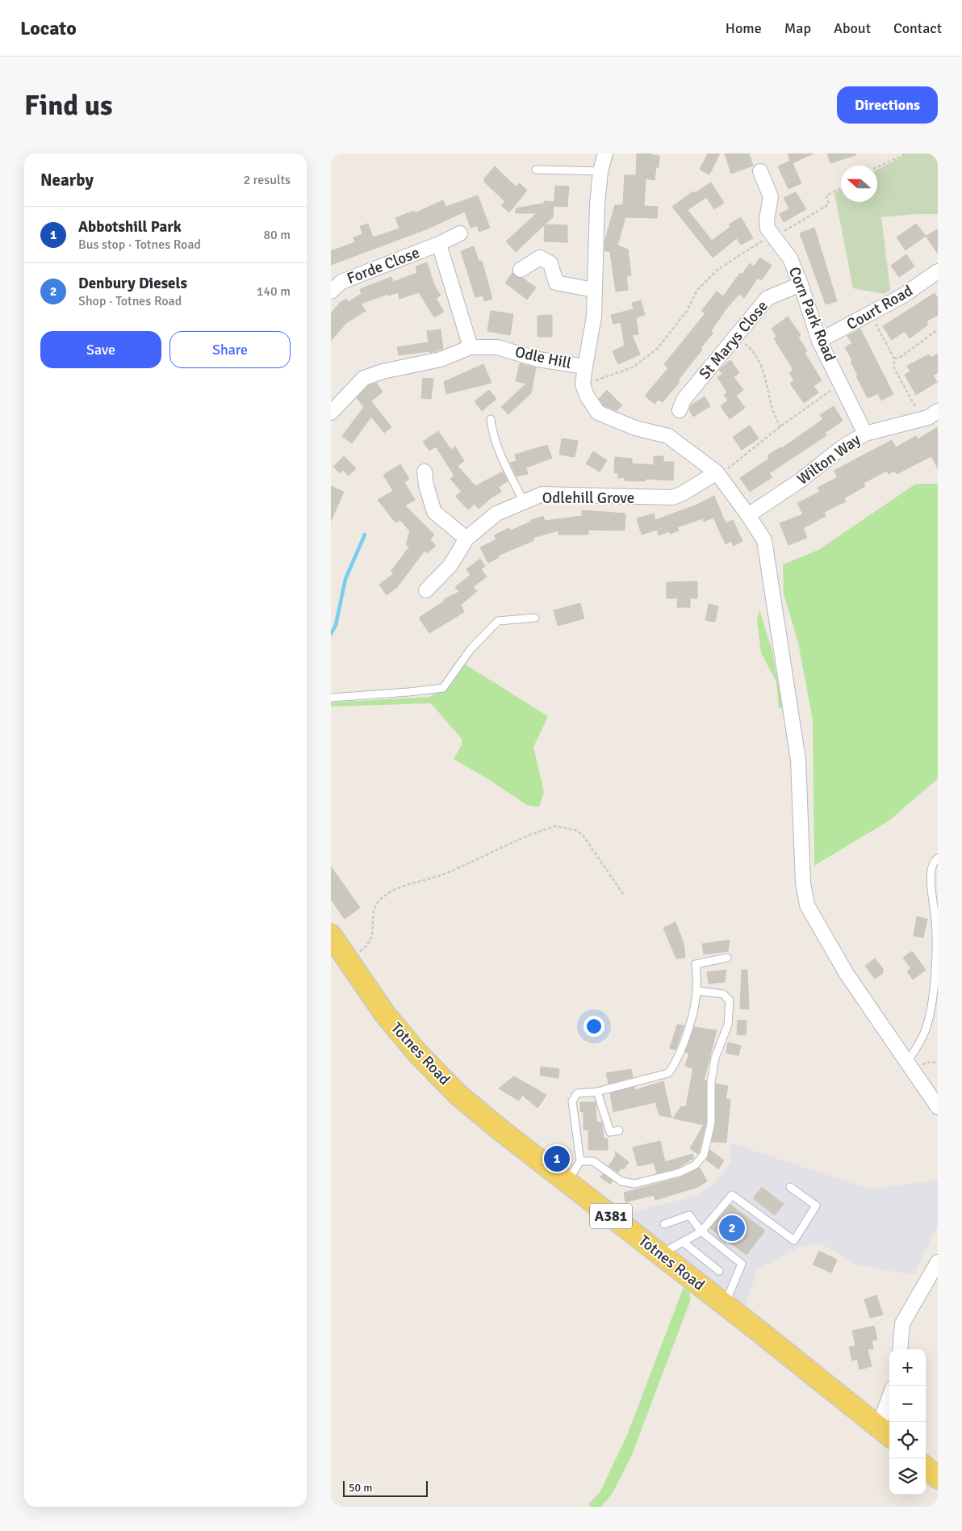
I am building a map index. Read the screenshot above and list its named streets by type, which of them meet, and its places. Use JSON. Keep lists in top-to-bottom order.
{
  "streets": {
    "main road": ["Totnes Road", "A381"],
    "street": [
      "Forde Close",
      "Court Road",
      "Corn Park Road",
      "St Marys Close",
      "Odle Hill",
      "Wilton Way",
      "Odlehill Grove"
    ]
  },
  "crossings": [
    ["Forde Close", "Odle Hill"],
    ["Court Road", "Corn Park Road"],
    ["Corn Park Road", "St Marys Close"],
    ["Corn Park Road", "Wilton Way"]
  ],
  "scale_bar": "50 m",
  "north": "left",
  "page": {
    "header": "Locato",
    "nav": [
      "Home",
      "Map",
      "About",
      "Contact"
    ],
    "buttons": [
      "Directions",
      ["Save", "Share"]
    ],
    "title": "Find us",
    "heading": ["Nearby", "2 results"],
    "list": [
      {
        "mark": "1",
        "name": "Abbotshill Park",
        "note": "Bus stop · Totnes Road",
        "value": "80 m"
      },
      {
        "mark": "2",
        "name": "Denbury Diesels",
        "note": "Shop · Totnes Road",
        "value": "140 m"
      }
    ],
    "pins": ["1", "2"],
    "map_buttons": ["+", "−"],
    "scale": "50 m"
  }
}
